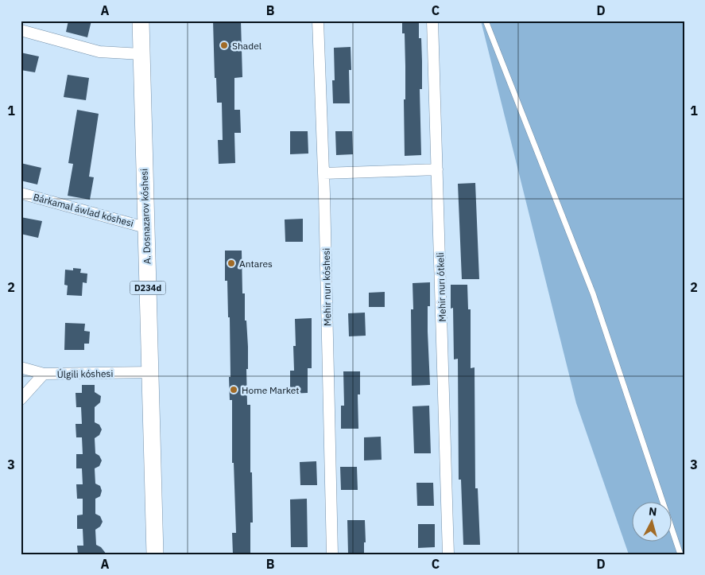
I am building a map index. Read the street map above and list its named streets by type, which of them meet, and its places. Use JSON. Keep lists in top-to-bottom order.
{
  "streets": {
    "main road": ["A. Dosnazarov kóshesi", "D234d"],
    "street": [
      "Bárkamal áwlad kóshesi",
      "Mehir nurı kóshesi",
      "Mehir nurı ótkeli",
      "Úlgili kóshesi"
    ]
  },
  "crossings": [
    ["Bárkamal áwlad kóshesi", "A. Dosnazarov kóshesi"],
    ["A. Dosnazarov kóshesi", "Úlgili kóshesi"]
  ],
  "places": ["Shadel", "Antares", "Home Market"],
  "north": "top",
  "grid": {
    "columns": [
      "A",
      "B",
      "C",
      "D"
    ],
    "rows": ["1", "2", "3"]
  }
}
